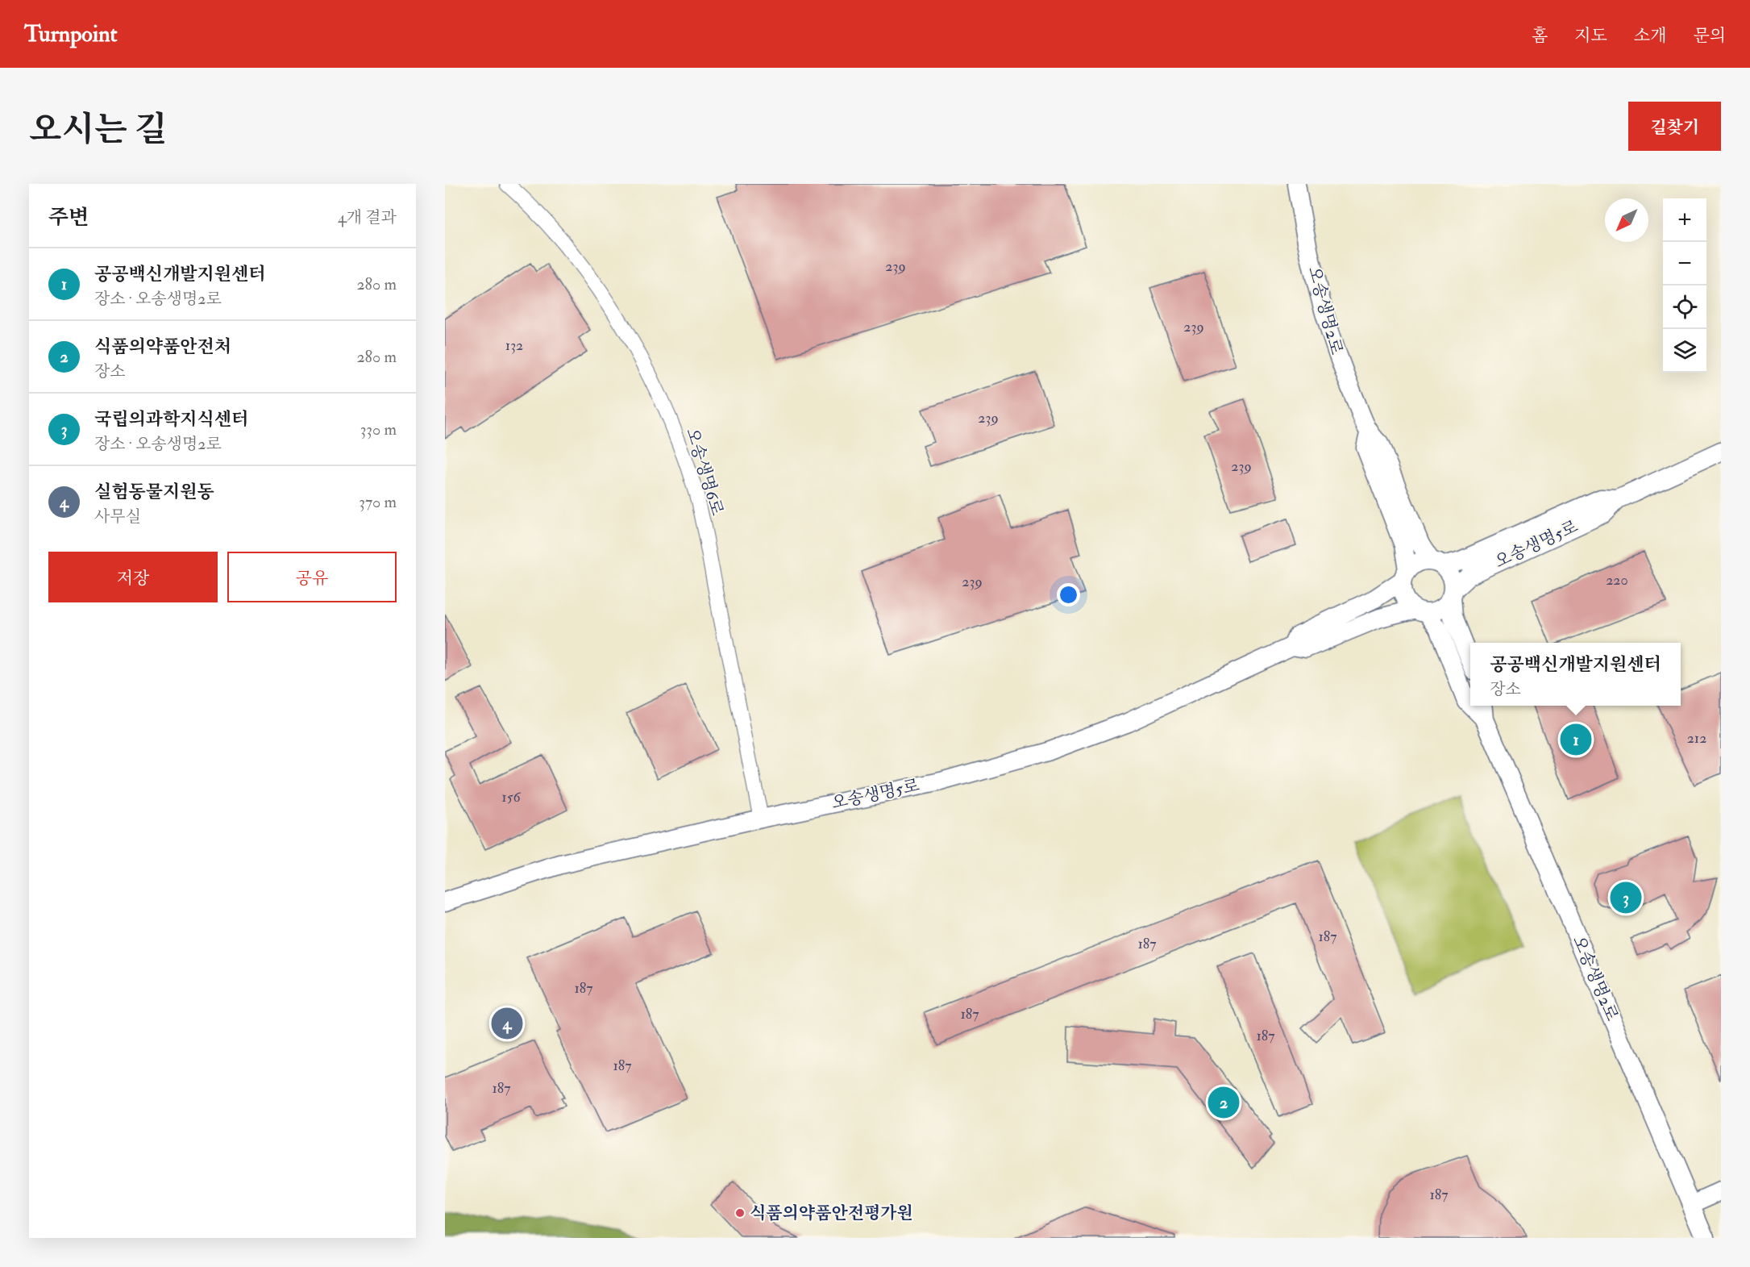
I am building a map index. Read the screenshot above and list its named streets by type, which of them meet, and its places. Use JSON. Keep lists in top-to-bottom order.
{
  "streets": {
    "street": ["오송생명2로", "오송생명6로", "오송생명5로"]
  },
  "crossings": [
    ["오송생명2로", "오송생명5로"],
    ["오송생명6로", "오송생명5로"]
  ],
  "places": ["식품의약품안전평가원"],
  "house_numbers": [
    "239",
    "239",
    "132",
    "239",
    "239",
    "220",
    "239",
    "212",
    "156",
    "187",
    "187",
    "187",
    "187",
    "187",
    "187",
    "187",
    "187"
  ],
  "north": "bottom left",
  "page": {
    "header": "Turnpoint",
    "nav": [
      "홈",
      "지도",
      "소개",
      "문의"
    ],
    "title": "오시는 길",
    "buttons": [
      "길찾기",
      ["저장", "공유"]
    ],
    "heading": ["주변", "4개 결과"],
    "map_buttons": ["+", "−"],
    "list": [
      {
        "mark": "1",
        "name": "공공백신개발지원센터",
        "note": "장소 · 오송생명2로",
        "value": "280 m"
      },
      {
        "mark": "2",
        "name": "식품의약품안전처",
        "note": "장소",
        "value": "280 m"
      },
      {
        "mark": "3",
        "name": "국립의과학지식센터",
        "note": "장소 · 오송생명2로",
        "value": "330 m"
      },
      {
        "mark": "4",
        "name": "실험동물지원동",
        "note": "사무실",
        "value": "370 m"
      }
    ],
    "popup": ["공공백신개발지원센터", "장소"],
    "pins": [
      "1",
      "3",
      "4",
      "2"
    ]
  }
}
